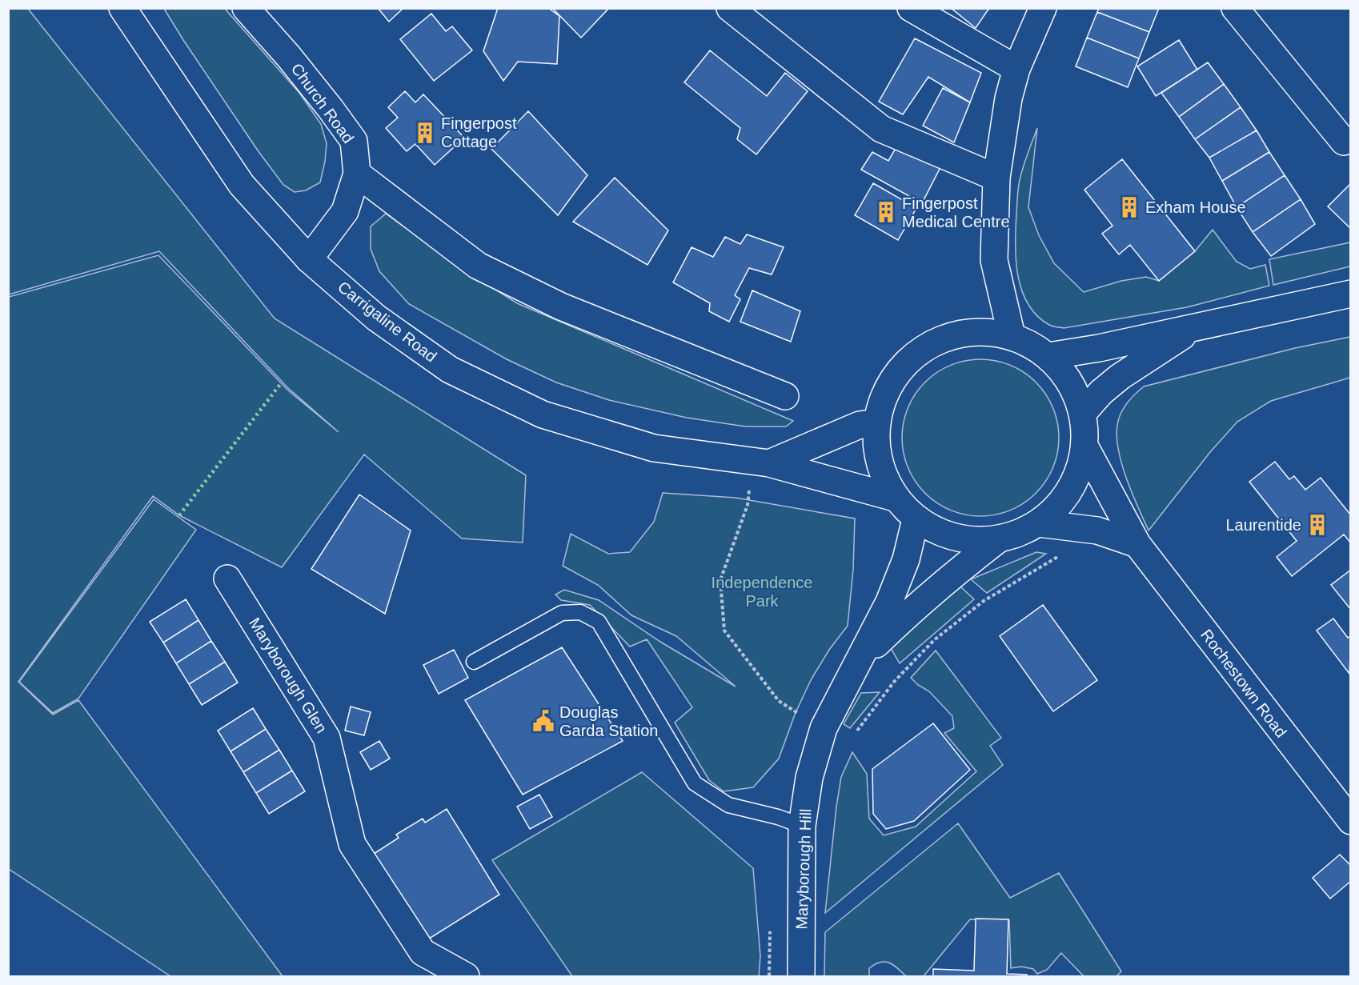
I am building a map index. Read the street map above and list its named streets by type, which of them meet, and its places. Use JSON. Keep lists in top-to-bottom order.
{
  "streets": {
    "street": [
      "Church Road",
      "Carrigaline Road",
      "Maryborough Glen",
      "Rochestown Road",
      "Maryborough Hill"
    ]
  },
  "crossings": [
    ["Church Road", "Carrigaline Road"]
  ],
  "parks": ["Independence Park"],
  "places": {
    "building": [
      "Fingerpost Cottage",
      "Exham House",
      "Fingerpost Medical Centre",
      "Laurentide"
    ],
    "public building": ["Douglas Garda Station"]
  }
}
